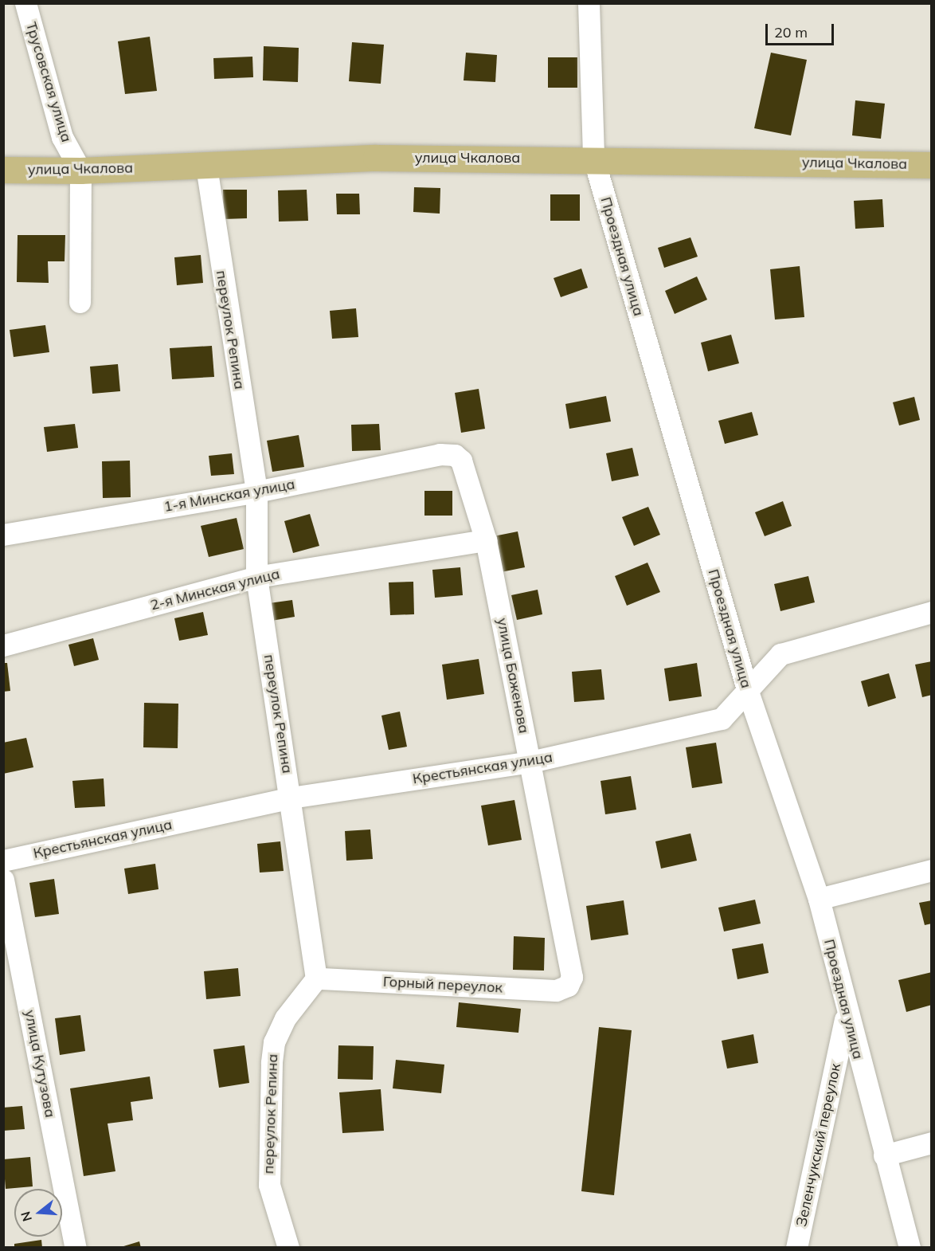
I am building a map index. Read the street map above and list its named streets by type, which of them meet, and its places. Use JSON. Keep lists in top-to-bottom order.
{
  "streets": {
    "main road": ["улица Чкалова"],
    "street": [
      "Трусовская улица",
      "Проездная улица",
      "переулок Репина",
      "1-я Минская улица",
      "2-я Минская улица",
      "улица Баженова",
      "Крестьянская улица",
      "Горный переулок",
      "улица Кутузова",
      "Зеленчукский переулок"
    ]
  },
  "crossings": [
    ["Трусовская улица", "улица Чкалова"],
    ["улица Чкалова", "Проездная улица"],
    ["улица Чкалова", "переулок Репина"],
    ["Проездная улица", "Крестьянская улица"],
    ["Проездная улица", "Зеленчукский переулок"],
    ["переулок Репина", "1-я Минская улица"],
    ["переулок Репина", "2-я Минская улица"],
    ["переулок Репина", "Крестьянская улица"],
    ["переулок Репина", "Горный переулок"],
    ["1-я Минская улица", "улица Баженова"],
    ["2-я Минская улица", "улица Баженова"],
    ["улица Баженова", "Крестьянская улица"],
    ["улица Баженова", "Горный переулок"]
  ],
  "scale_bar": "20 m",
  "north": "left"
}
